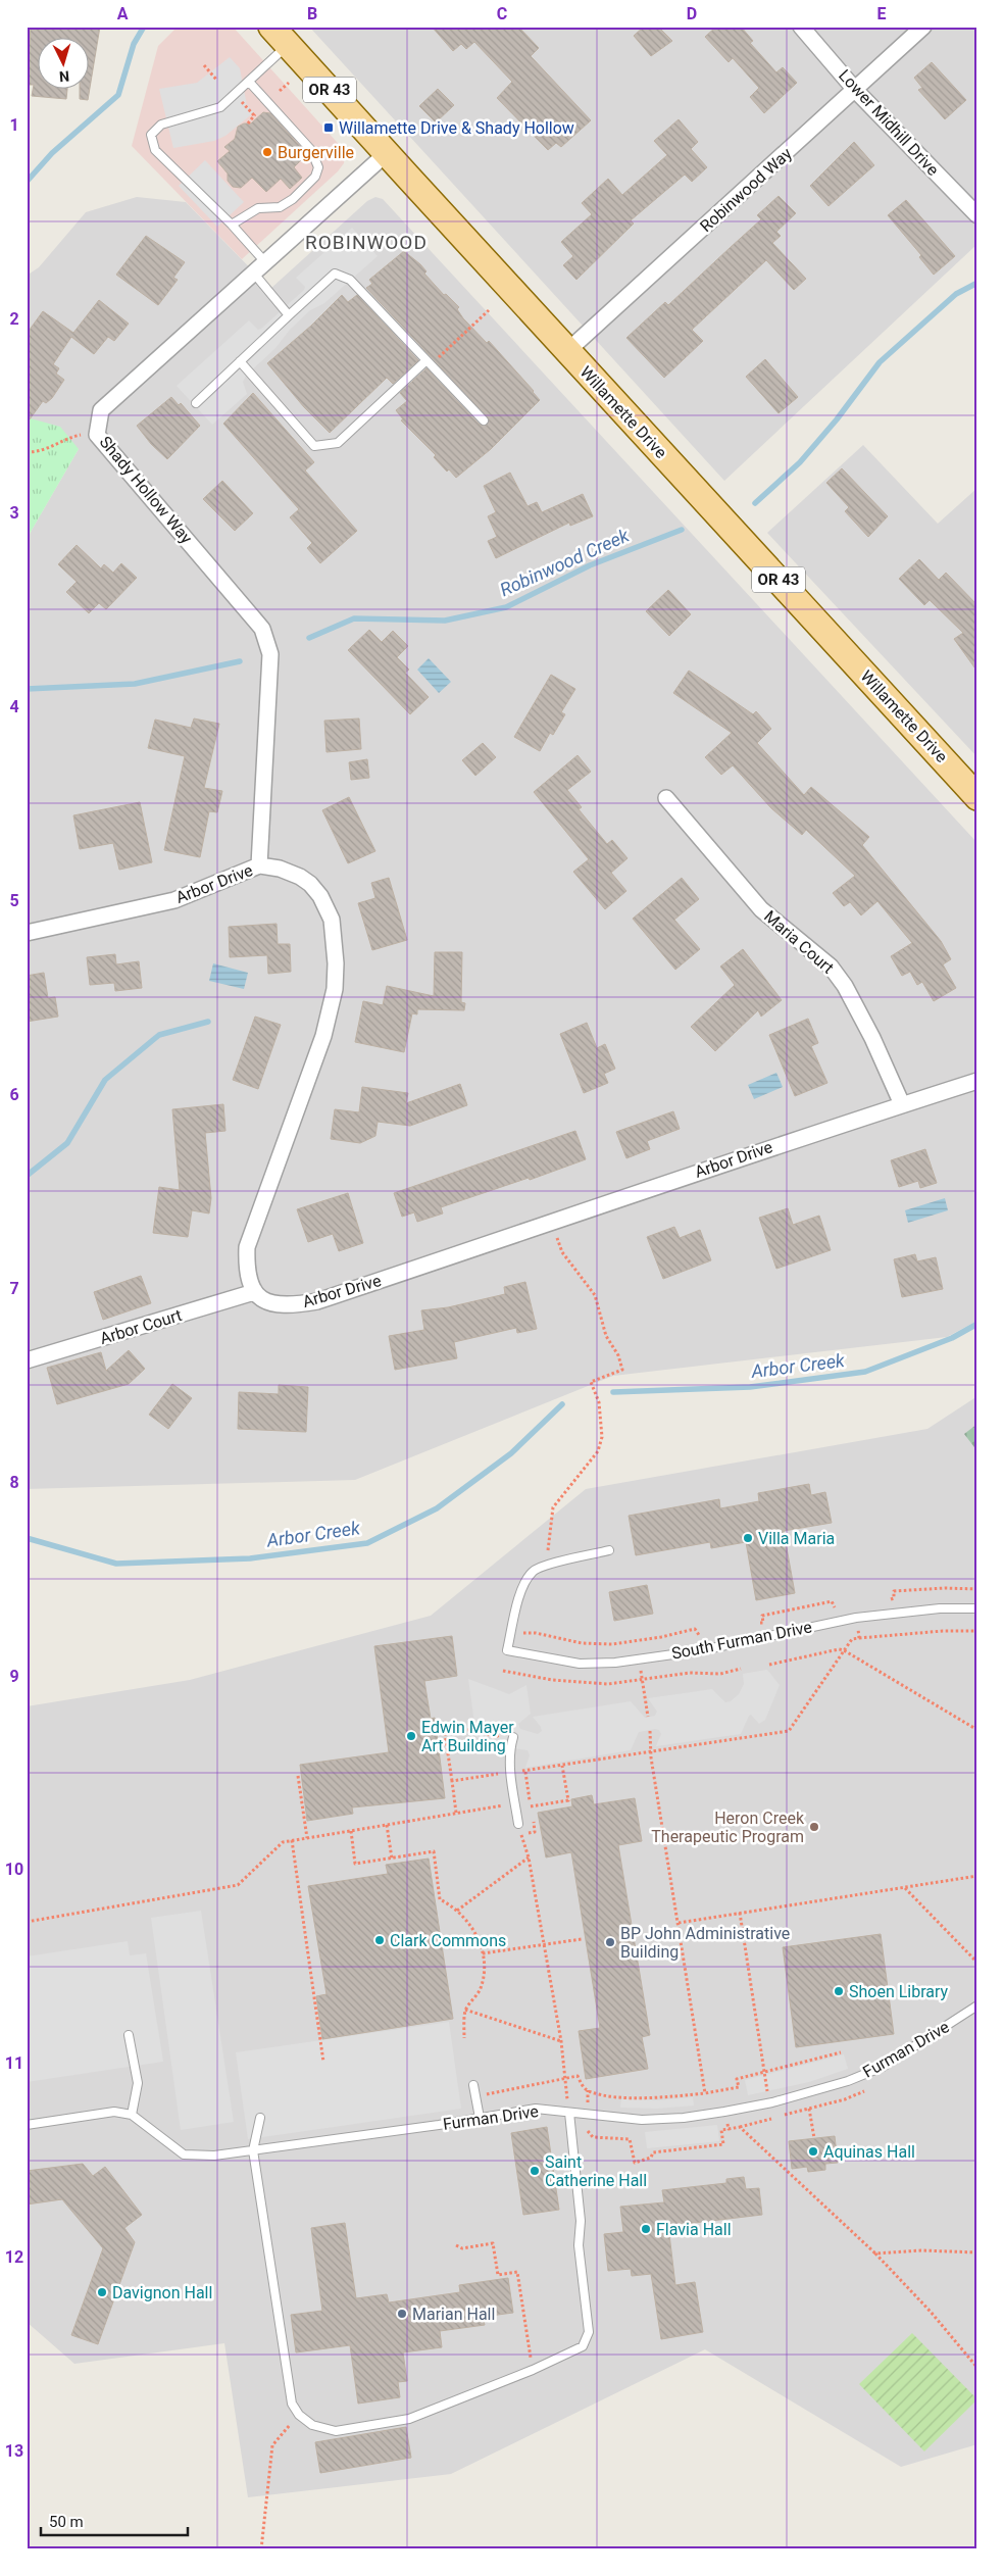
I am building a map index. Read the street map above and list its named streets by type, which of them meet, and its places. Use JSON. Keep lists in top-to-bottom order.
{
  "streets": {
    "main road": ["OR 43", "Willamette Drive"],
    "street": [
      "Lower Midhill Drive",
      "Robinwood Way",
      "Shady Hollow Way",
      "Arbor Drive",
      "Maria Court",
      "Arbor Court"
    ],
    "lane": ["South Furman Drive", "Furman Drive"]
  },
  "crossings": [
    ["Lower Midhill Drive", "Robinwood Way"],
    ["Robinwood Way", "Willamette Drive"],
    ["Willamette Drive", "Shady Hollow Way"],
    ["Shady Hollow Way", "Arbor Drive"],
    ["Arbor Drive", "Maria Court"],
    ["Arbor Drive", "Arbor Court"]
  ],
  "districts": ["ROBINWOOD"],
  "water": ["Robinwood Creek", "Arbor Creek"],
  "places": {
    "transit": ["Willamette Drive & Shady Hollow"],
    "other": [
      "Burgerville",
      "Villa Maria",
      "Edwin Mayer Art Building",
      "Heron Creek Therapeutic Program",
      "Clark Commons",
      "BP John Administrative Building",
      "Shoen Library",
      "Aquinas Hall",
      "Saint Catherine Hall",
      "Flavia Hall",
      "Davignon Hall",
      "Marian Hall"
    ]
  },
  "scale_bar": "50 m",
  "north": "bottom",
  "grid": {
    "columns": [
      "A",
      "B",
      "C",
      "D",
      "E"
    ],
    "rows": [
      "1",
      "2",
      "3",
      "4",
      "5",
      "6",
      "7",
      "8",
      "9",
      "10",
      "11",
      "12",
      "13"
    ]
  }
}
